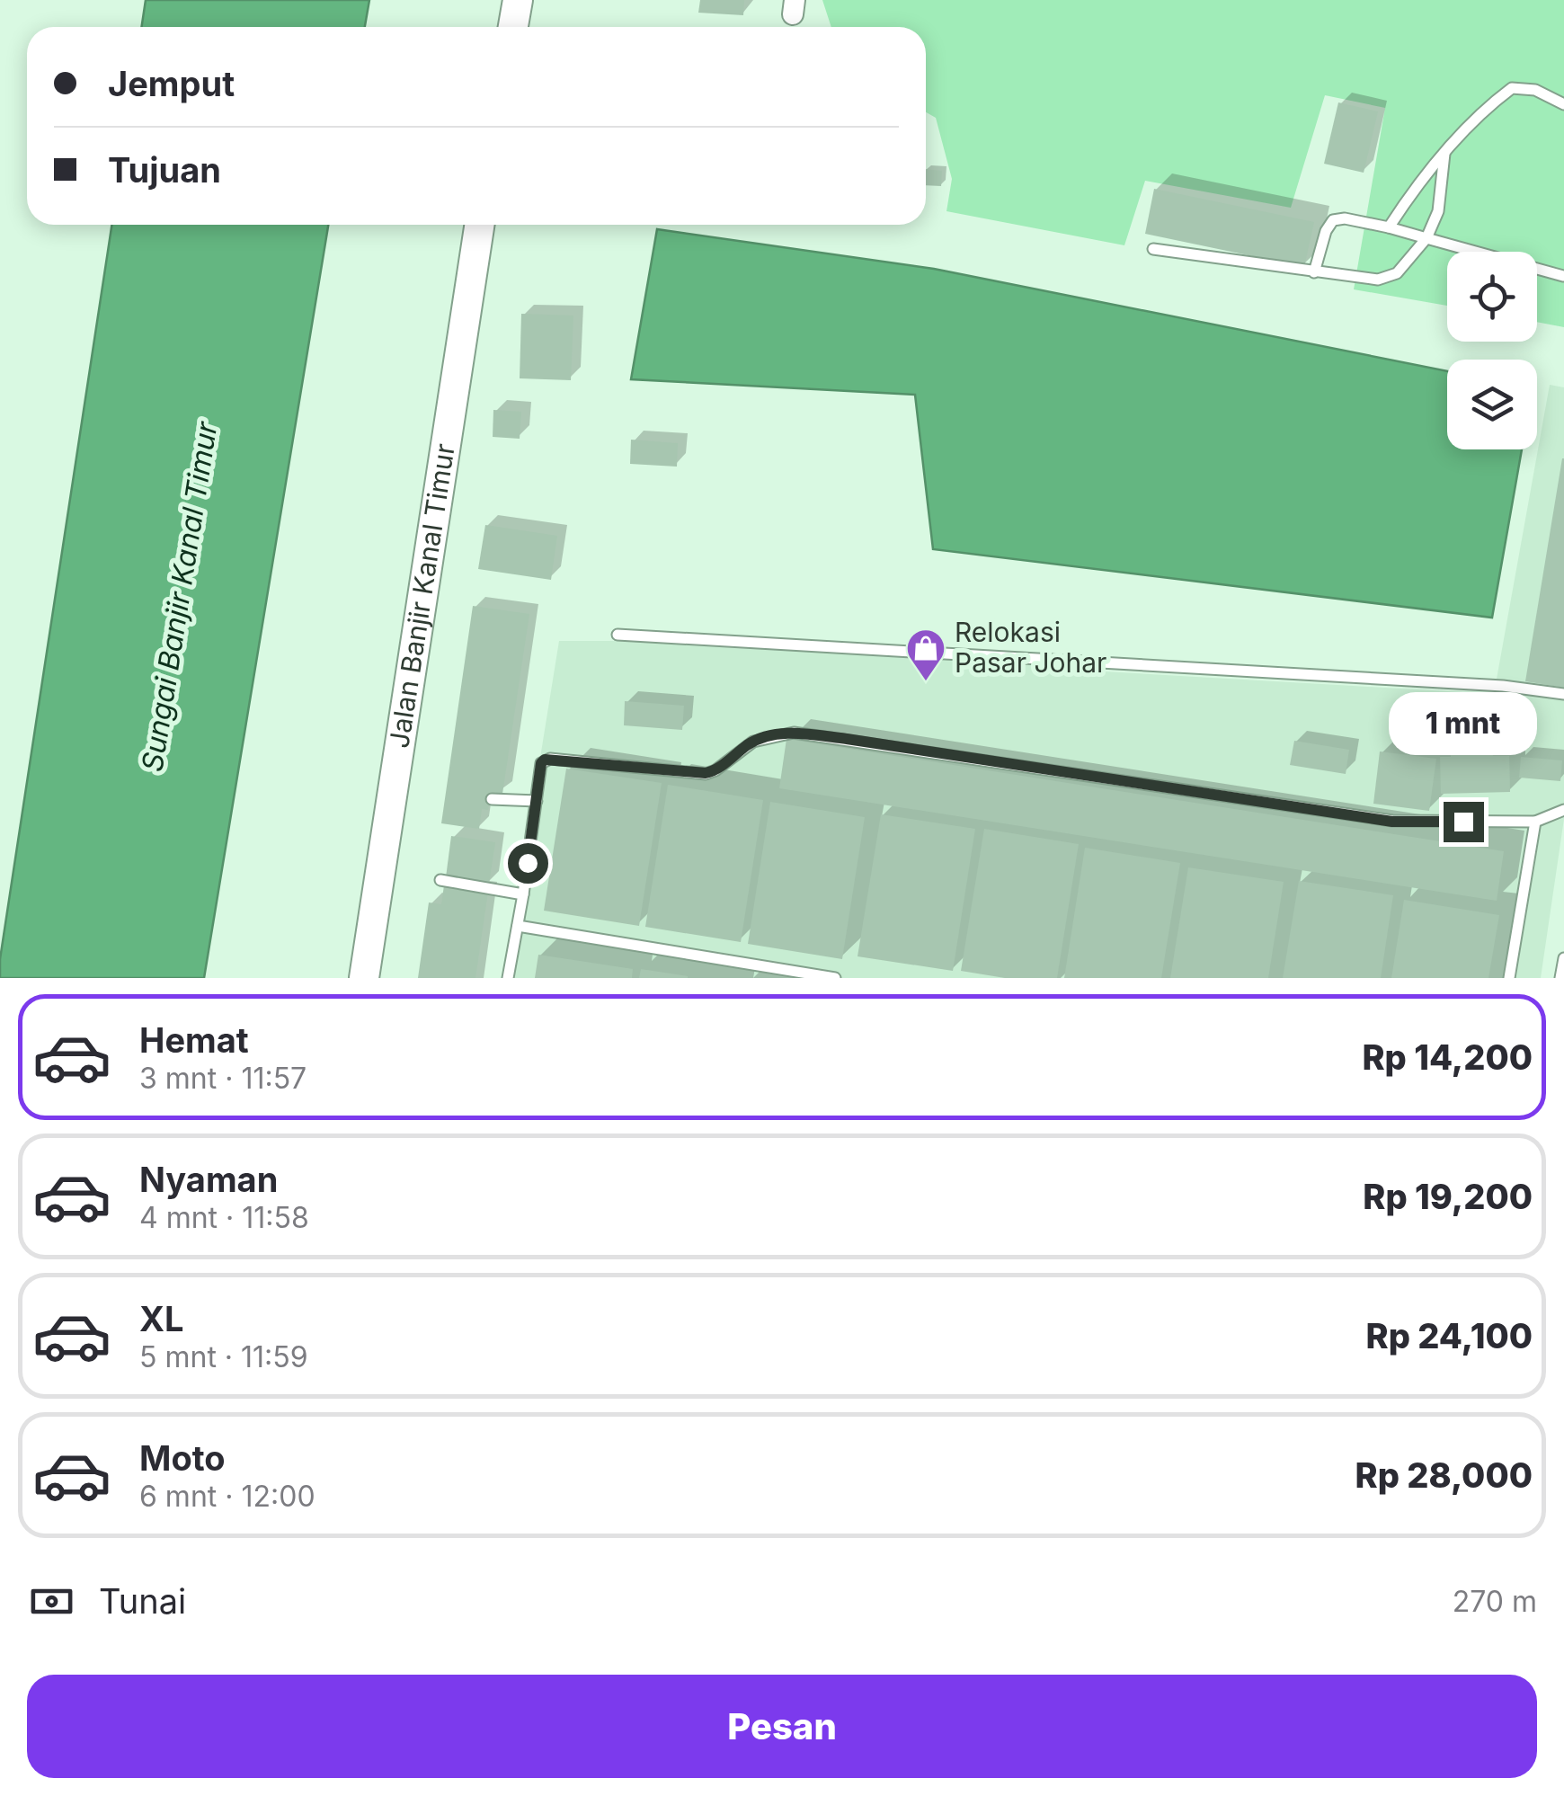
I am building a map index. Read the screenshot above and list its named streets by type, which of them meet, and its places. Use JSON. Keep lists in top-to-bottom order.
{
  "streets": {
    "street": ["Jalan Banjir Kanal Timur"]
  },
  "water": ["Sungai Banjir Kanal Timur"],
  "places": {
    "shop": ["Relokasi Pasar Johar"]
  },
  "page": {
    "banner": ["Jemput", "Tujuan"],
    "bubble": "1 mnt",
    "list": [
      {
        "name": "Hemat",
        "note": "3 mnt · 11:57",
        "value": "Rp 14,200"
      },
      {
        "name": "Nyaman",
        "note": "4 mnt · 11:58",
        "value": "Rp 19,200"
      },
      {
        "name": "XL",
        "note": "5 mnt · 11:59",
        "value": "Rp 24,100"
      },
      {
        "name": "Moto",
        "note": "6 mnt · 12:00",
        "value": "Rp 28,000"
      }
    ],
    "pay": ["Tunai", "270 m"],
    "buttons": "Pesan"
  }
}
